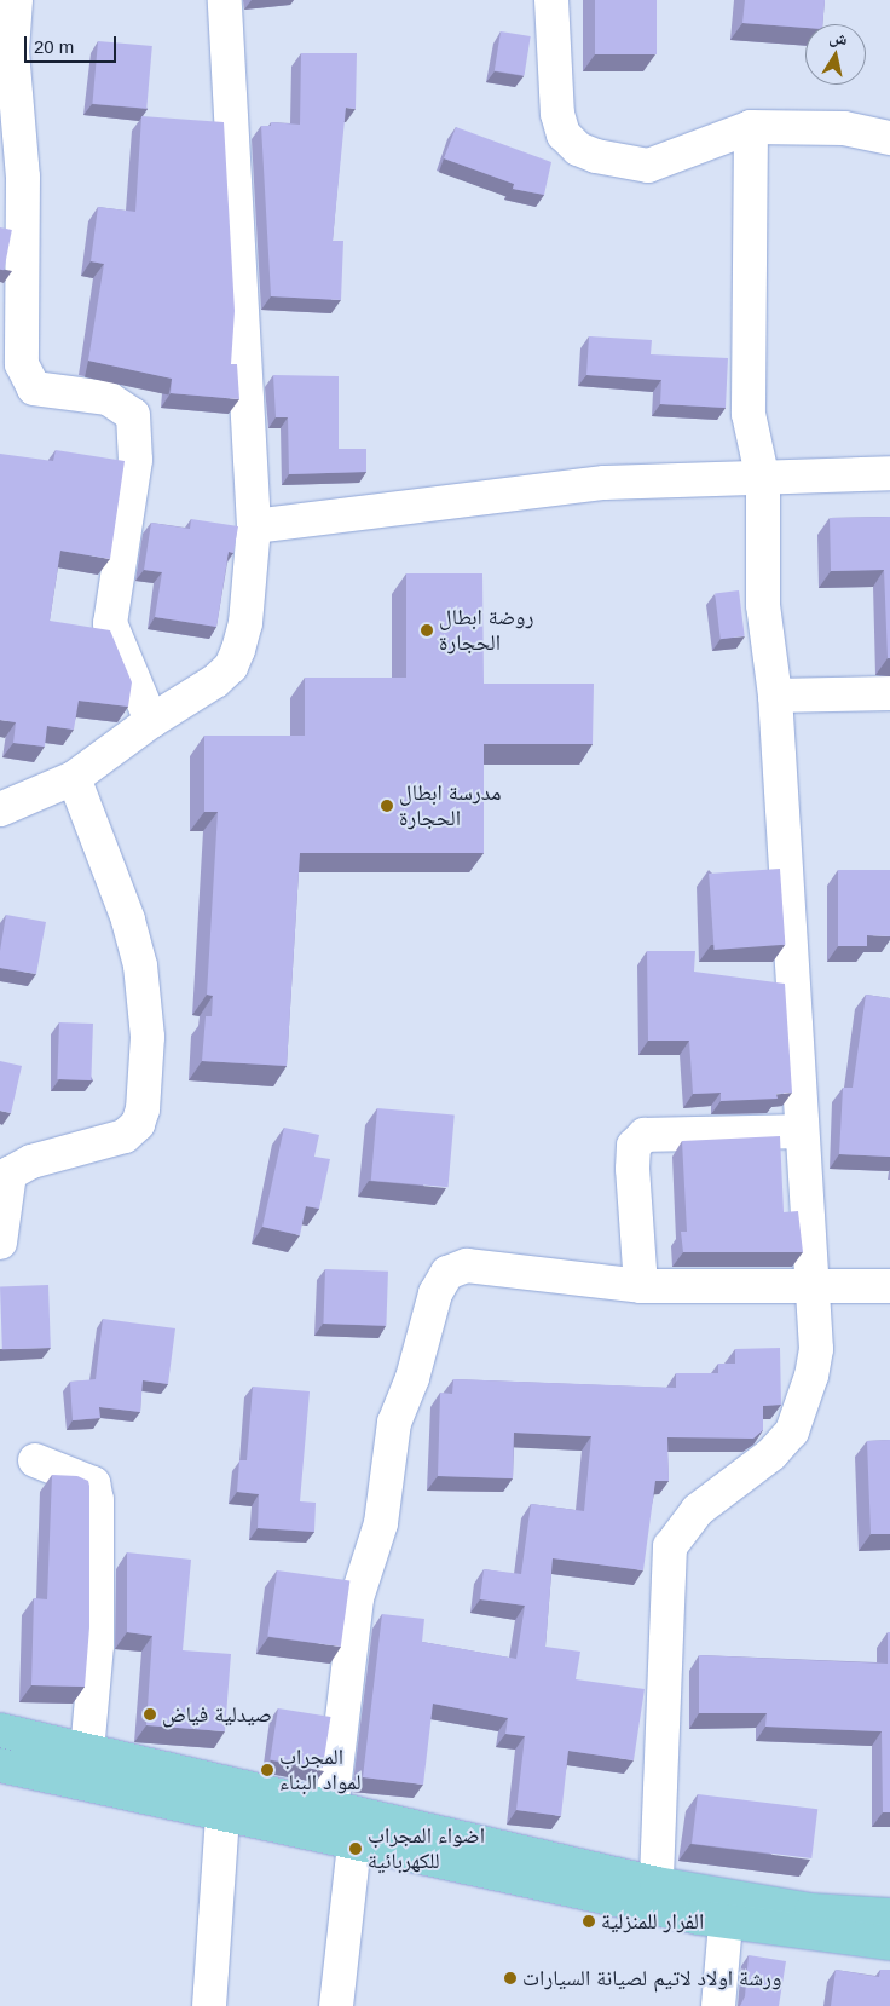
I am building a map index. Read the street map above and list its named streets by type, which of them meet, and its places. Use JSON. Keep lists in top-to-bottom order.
{
  "places": [
    "روضة ابطال الحجارة",
    "مدرسة ابطال الحجارة",
    "صيدلية فياض",
    "المجراب لمواد البناء",
    "اضواء المجراب للكهربائية",
    "الفرار للمنزلية",
    "ورشة اوﻻد ﻻتيم لصيانة السيارات"
  ],
  "scale_bar": "20 m",
  "north": "top"
}
